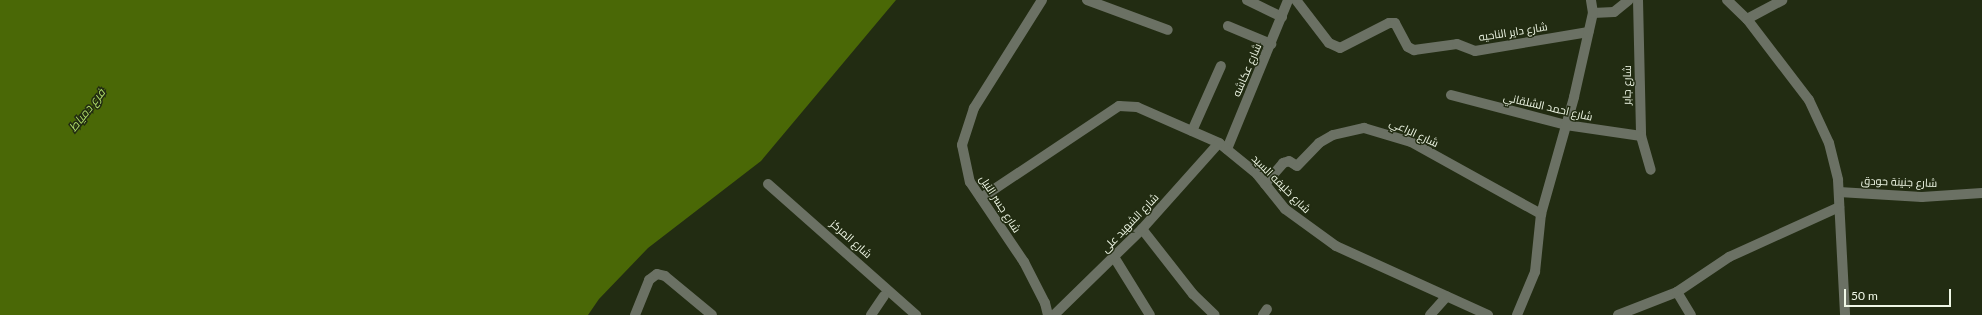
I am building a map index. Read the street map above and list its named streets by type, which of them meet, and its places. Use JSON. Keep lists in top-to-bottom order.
{
  "streets": {
    "street": [
      "شارع داير الناحيه",
      "شارع عكاشه",
      "شارع جابر",
      "شارع احمد الشلقاني",
      "شارع الراعي",
      "شارع جنينة حودق",
      "شارع خليفه السيد",
      "شارع جسر النيل",
      "شارع الشهيد على",
      "شارع المركز"
    ]
  },
  "crossings": [
    ["شارع عكاشه", "شارع خليفه السيد"],
    ["شارع عكاشه", "شارع الشهيد على"],
    ["شارع جابر", "شارع احمد الشلقاني"],
    ["شارع الراعي", "شارع خليفه السيد"],
    ["شارع خليفه السيد", "شارع جسر النيل"],
    ["شارع خليفه السيد", "شارع الشهيد على"]
  ],
  "water": ["فرع دمياط"],
  "scale_bar": "50 m"
}
